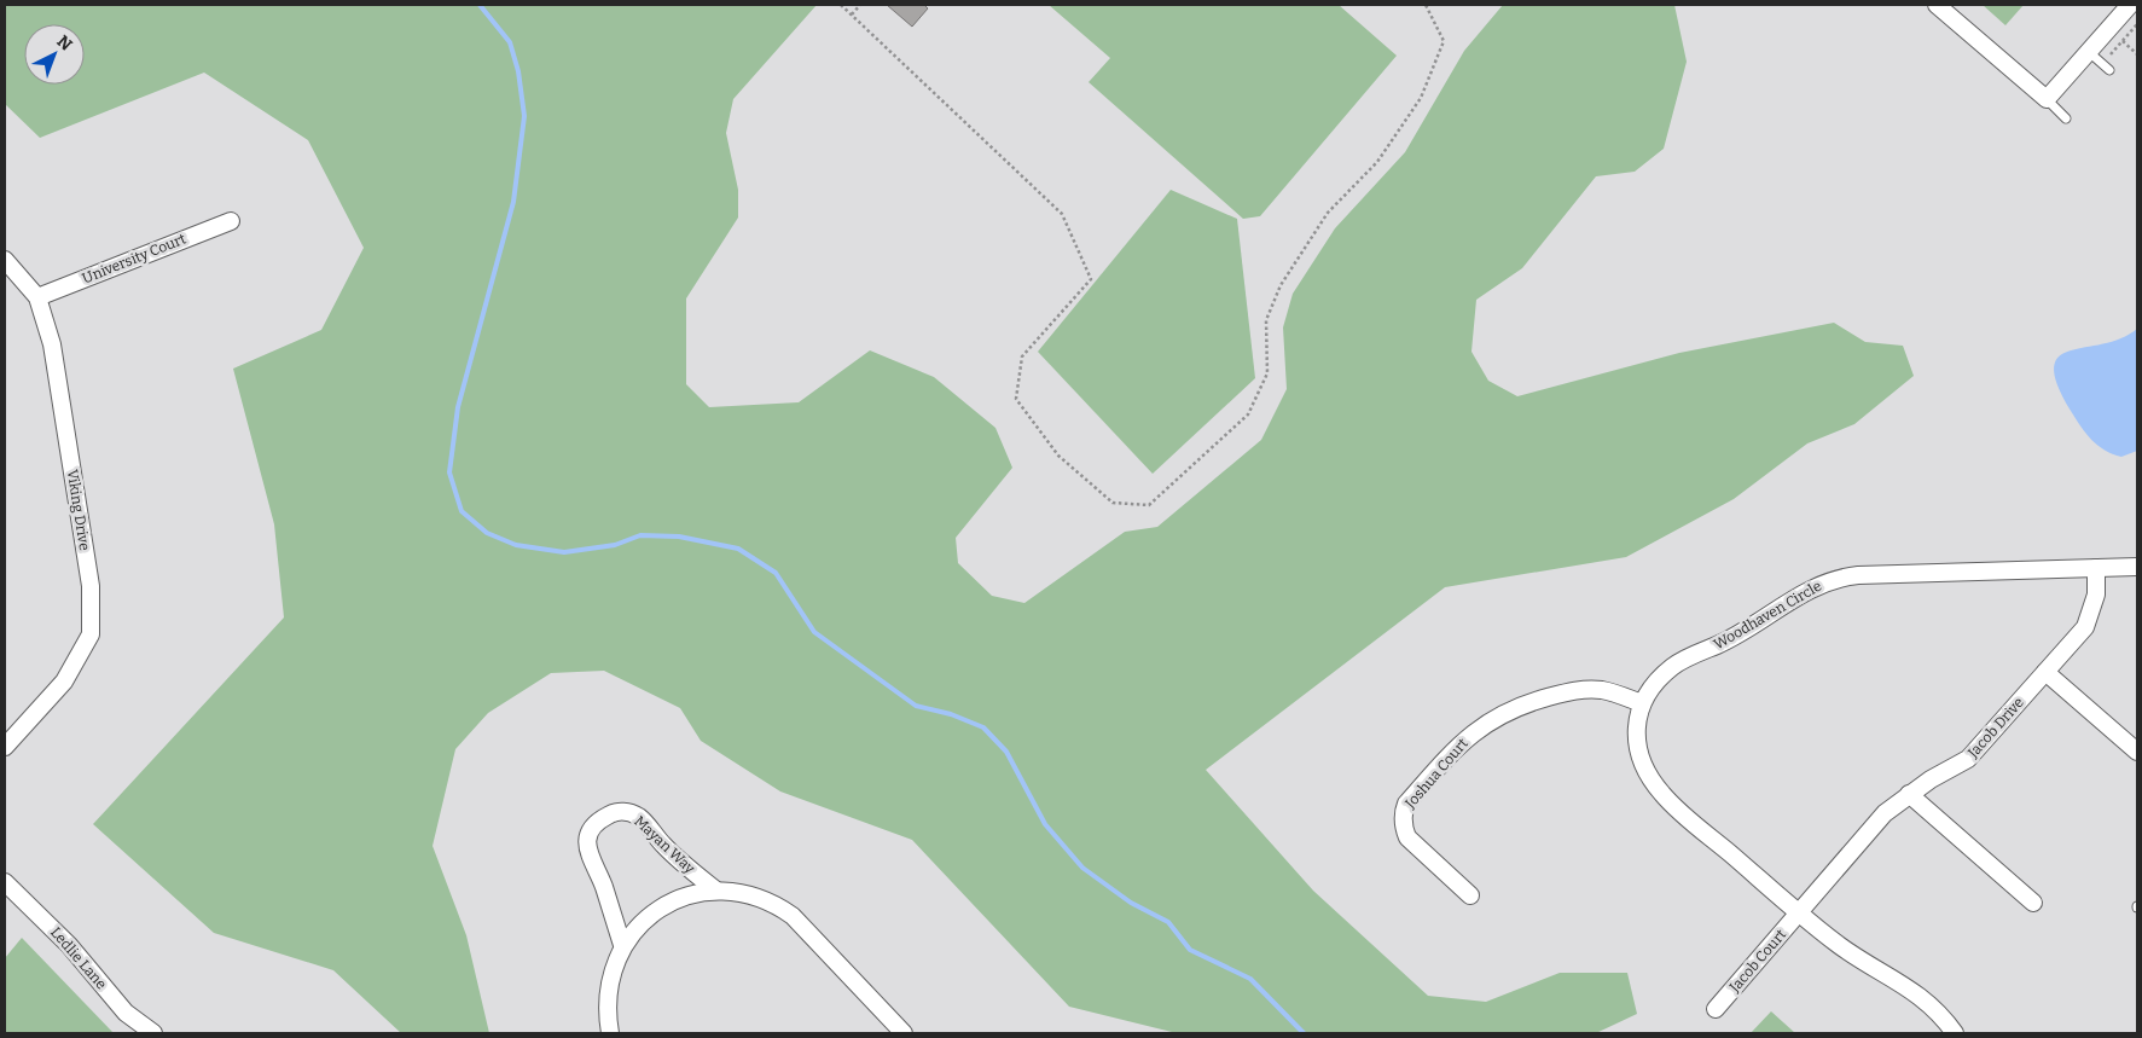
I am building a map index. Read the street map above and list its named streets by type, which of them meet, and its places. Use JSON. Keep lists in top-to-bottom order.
{
  "streets": {
    "street": [
      "University Court",
      "Viking Drive",
      "Woodhaven Circle",
      "Jacob Drive",
      "Joshua Court",
      "Mayan Way",
      "Ledlie Lane",
      "Jacob Court"
    ]
  },
  "crossings": [
    ["University Court", "Viking Drive"],
    ["Woodhaven Circle", "Jacob Drive"],
    ["Woodhaven Circle", "Joshua Court"],
    ["Woodhaven Circle", "Jacob Court"],
    ["Jacob Drive", "Jacob Court"]
  ],
  "north": "top right"
}
